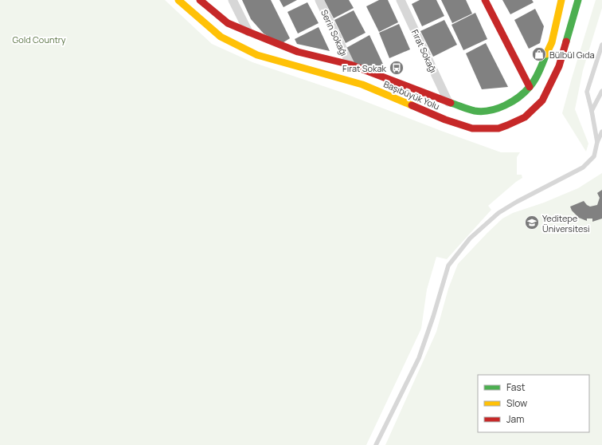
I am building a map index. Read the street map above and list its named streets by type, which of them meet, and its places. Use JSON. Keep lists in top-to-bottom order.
{
  "streets": {
    "main road": ["Başıbüyük Yolu"],
    "street": ["Serin Sokağı", "Fırat Sokağı"]
  },
  "crossings": [
    ["Serin Sokağı", "Başıbüyük Yolu"],
    ["Fırat Sokağı", "Başıbüyük Yolu"]
  ],
  "parks": ["Gold Country"],
  "places": {
    "shop": ["Bülbül Gıda"],
    "bus stop": ["Fırat Sokak"],
    "school or university": ["Yeditepe Üniversitesi"]
  },
  "legend": ["Fast", "Slow", "Jam"]
}
